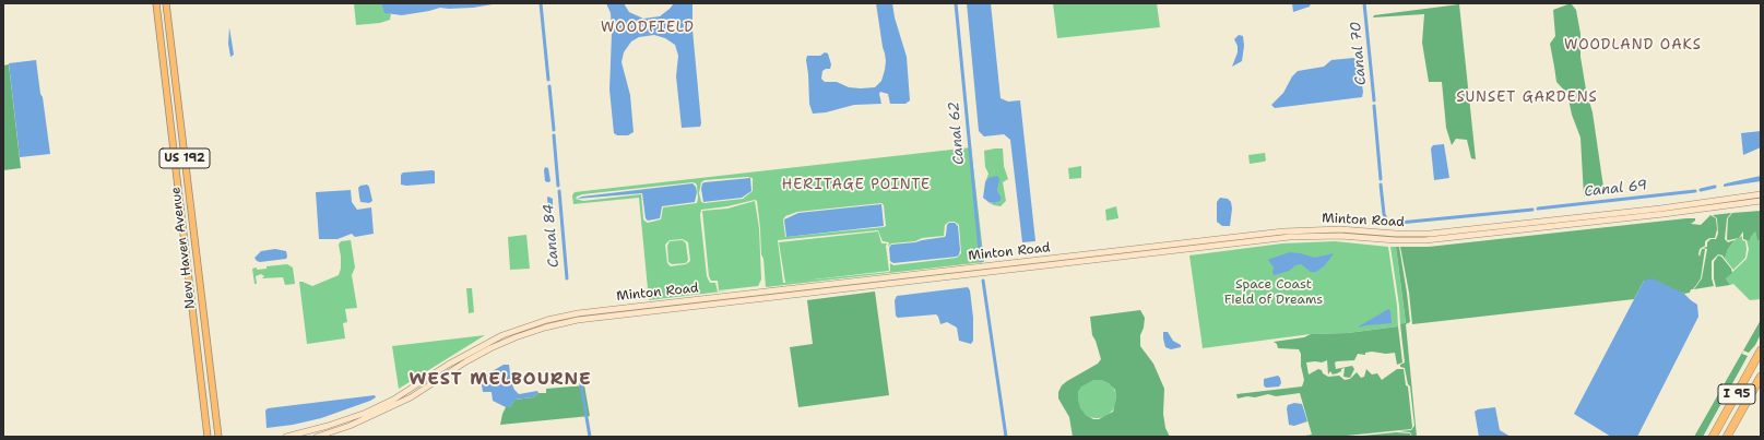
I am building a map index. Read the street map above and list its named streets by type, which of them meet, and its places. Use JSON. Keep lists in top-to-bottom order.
{
  "streets": {
    "highway": ["I 95"],
    "main road": ["US 192", "Minton Road", "New Haven Avenue"]
  },
  "districts": [
    "WOODFIELD",
    "WOODLAND OAKS",
    "SUNSET GARDENS",
    "HERITAGE POINTE",
    "WEST MELBOURNE"
  ],
  "water": [
    "Canal 70",
    "Canal 62",
    "Canal 69",
    "Canal 84"
  ],
  "parks": ["Space Coast Field of Dreams"]
}
